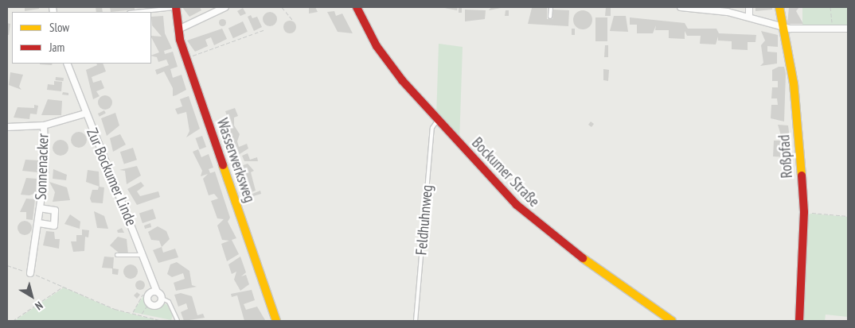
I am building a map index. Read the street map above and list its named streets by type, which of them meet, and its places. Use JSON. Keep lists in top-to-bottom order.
{
  "streets": {
    "street": [
      "Roßpfad",
      "Wasserwerksweg",
      "Sonnenacker",
      "Bockumer Straße",
      "Zur Bockumer Linde"
    ],
    "lane": ["Feldhuhnweg"]
  },
  "crossings": [
    ["Sonnenacker", "Zur Bockumer Linde"],
    ["Bockumer Straße", "Feldhuhnweg"]
  ],
  "legend": ["Slow", "Jam"],
  "north": "bottom right"
}
